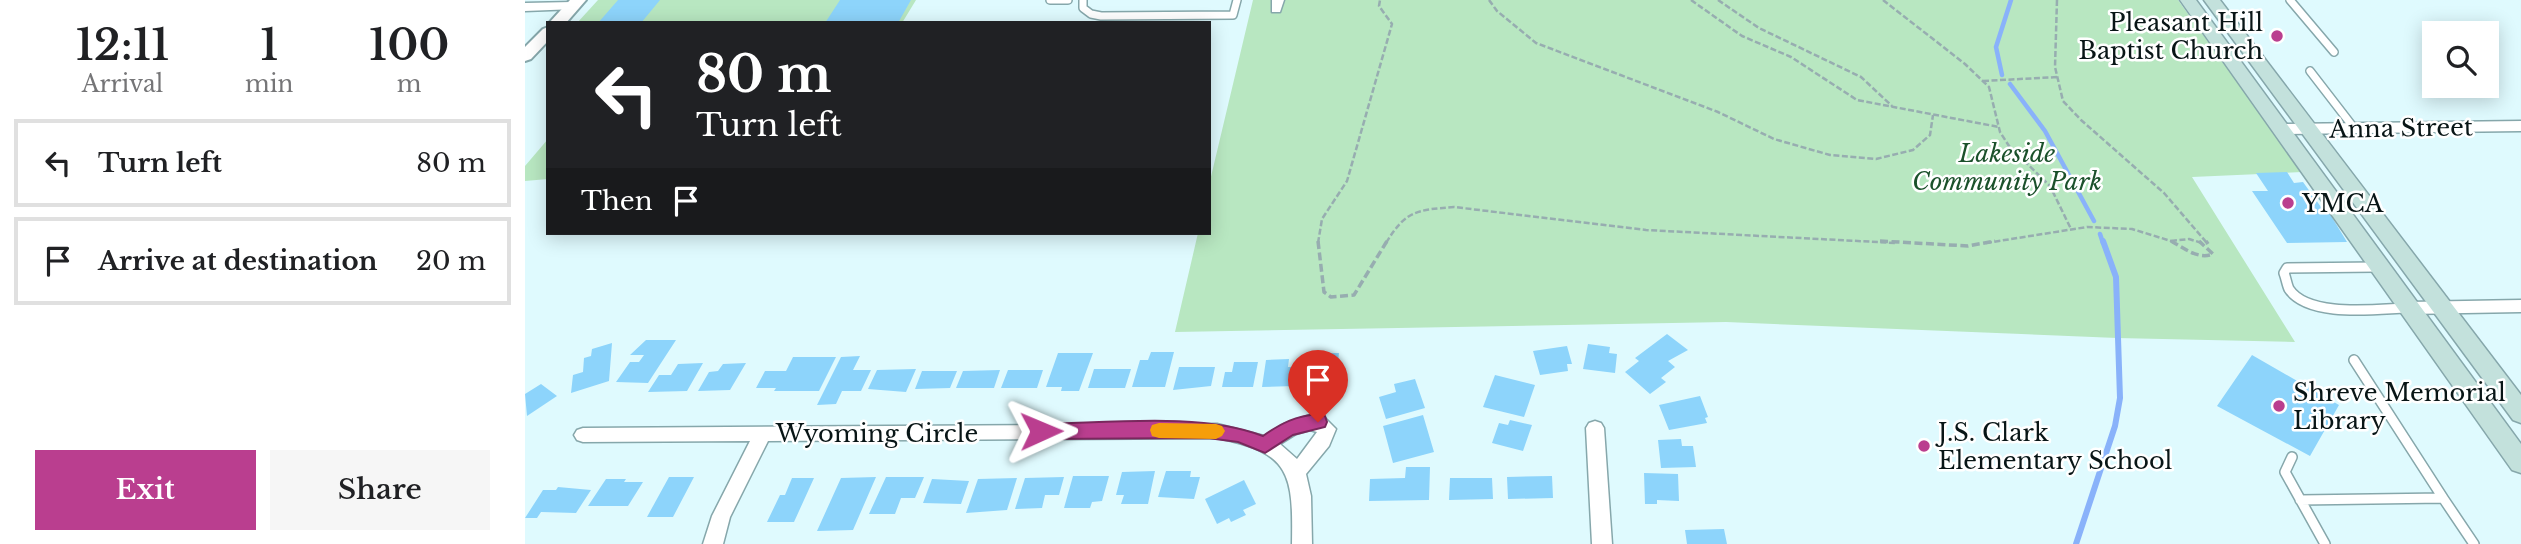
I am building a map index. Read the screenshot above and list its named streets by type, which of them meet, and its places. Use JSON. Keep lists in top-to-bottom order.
{
  "streets": {
    "street": ["Anna Street", "Wyoming Circle"]
  },
  "parks": ["Lakeside Community Park"],
  "places": [
    "Pleasant Hill Baptist Church",
    "YMCA",
    "Shreve Memorial Library",
    "J.S. Clark Elementary School"
  ],
  "page": {
    "eta": [
      "12:11",
      "Arrival",
      "1",
      "min",
      "100",
      "m"
    ],
    "turn": ["80 m", "Turn left"],
    "list": [
      {
        "name": "Turn left",
        "value": "80 m"
      },
      {
        "name": "Arrive at destination",
        "value": "20 m"
      }
    ],
    "then": "Then",
    "buttons": ["Exit", "Share"]
  }
}
